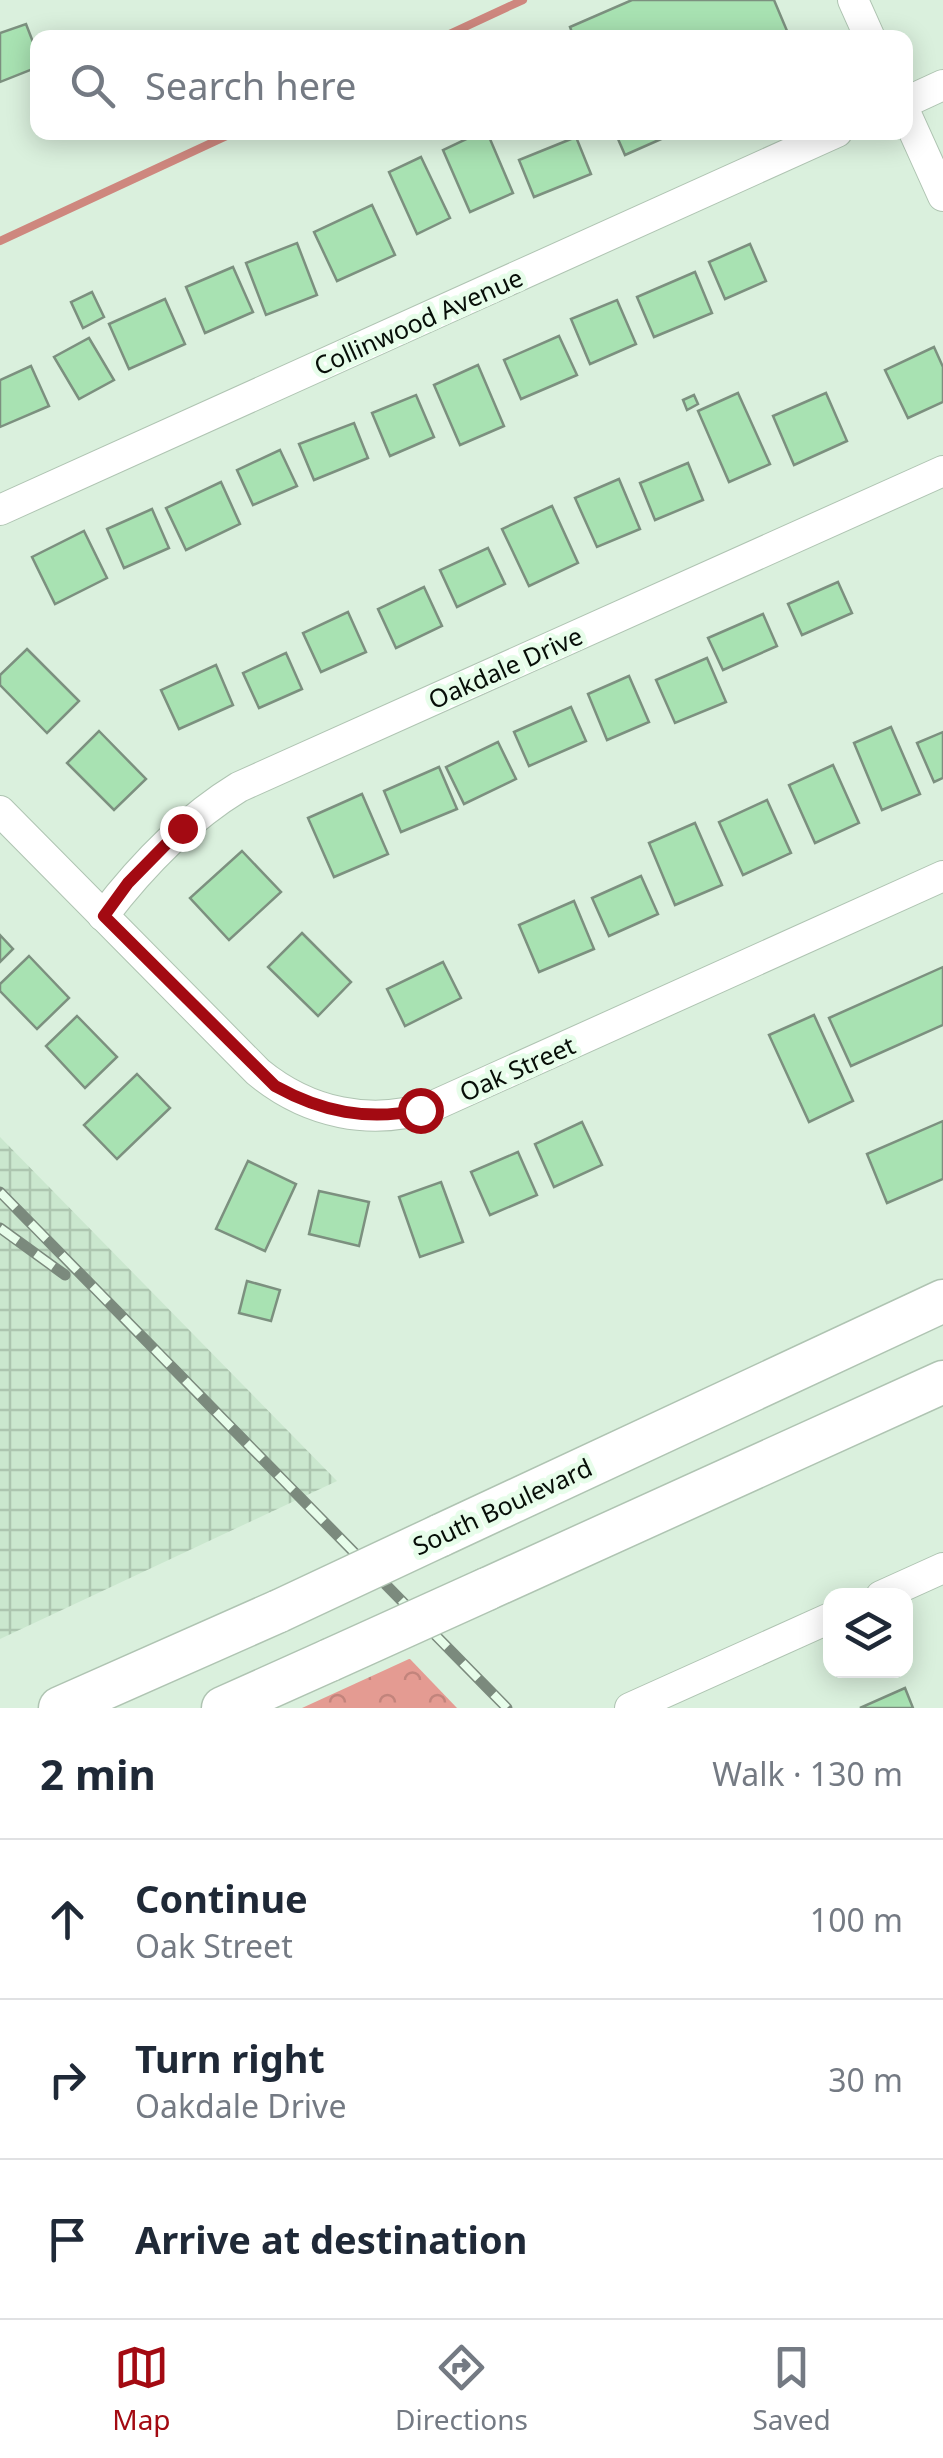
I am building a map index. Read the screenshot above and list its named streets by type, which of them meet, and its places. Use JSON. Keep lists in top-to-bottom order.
{
  "streets": {
    "highway": ["South Boulevard"],
    "street": ["Collinwood Avenue", "Oakdale Drive", "Oak Street"]
  },
  "crossings": [
    ["Oakdale Drive", "Oak Street"]
  ],
  "page": {
    "search": "Search here",
    "heading": ["2 min", "Walk · 130 m"],
    "list": [
      ["Continue", "Oak Street", "100 m"],
      ["Turn right", "Oakdale Drive", "30 m"],
      "Arrive at destination"
    ],
    "nav": ["Map", "Directions", "Saved"]
  }
}
